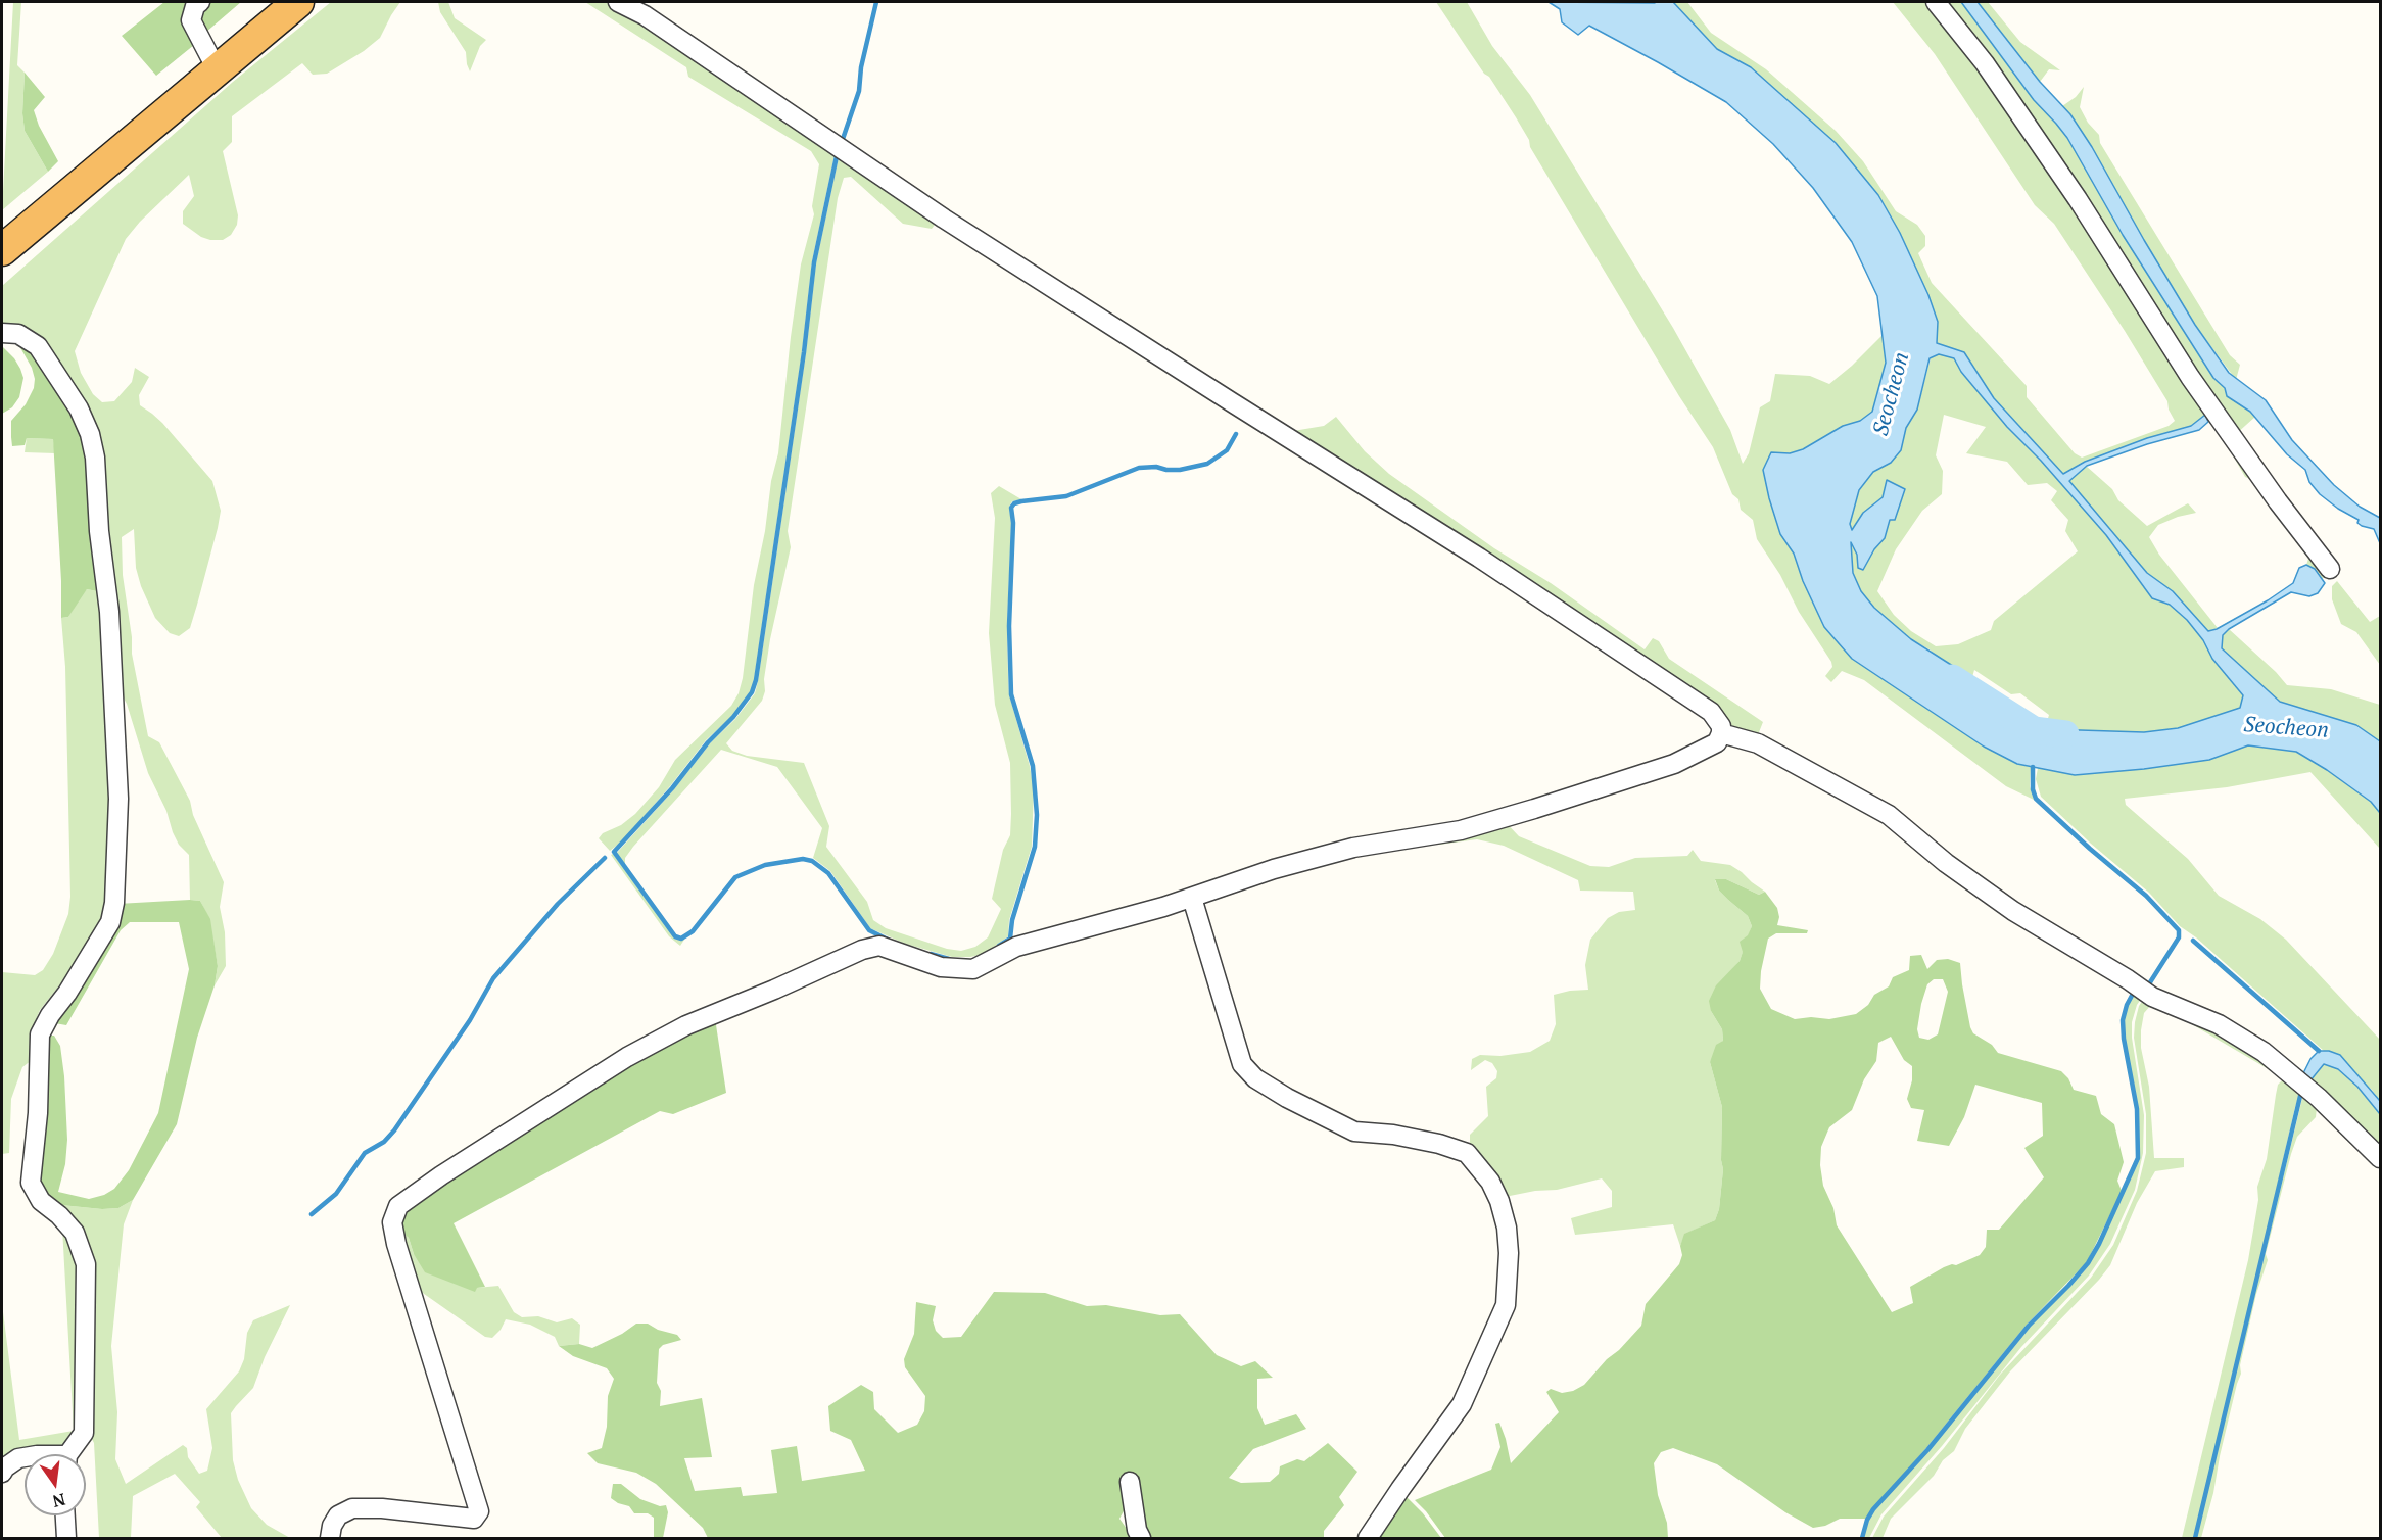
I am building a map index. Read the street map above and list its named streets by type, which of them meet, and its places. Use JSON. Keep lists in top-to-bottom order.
{
  "water": ["Seocheon"],
  "north": "bottom"
}
